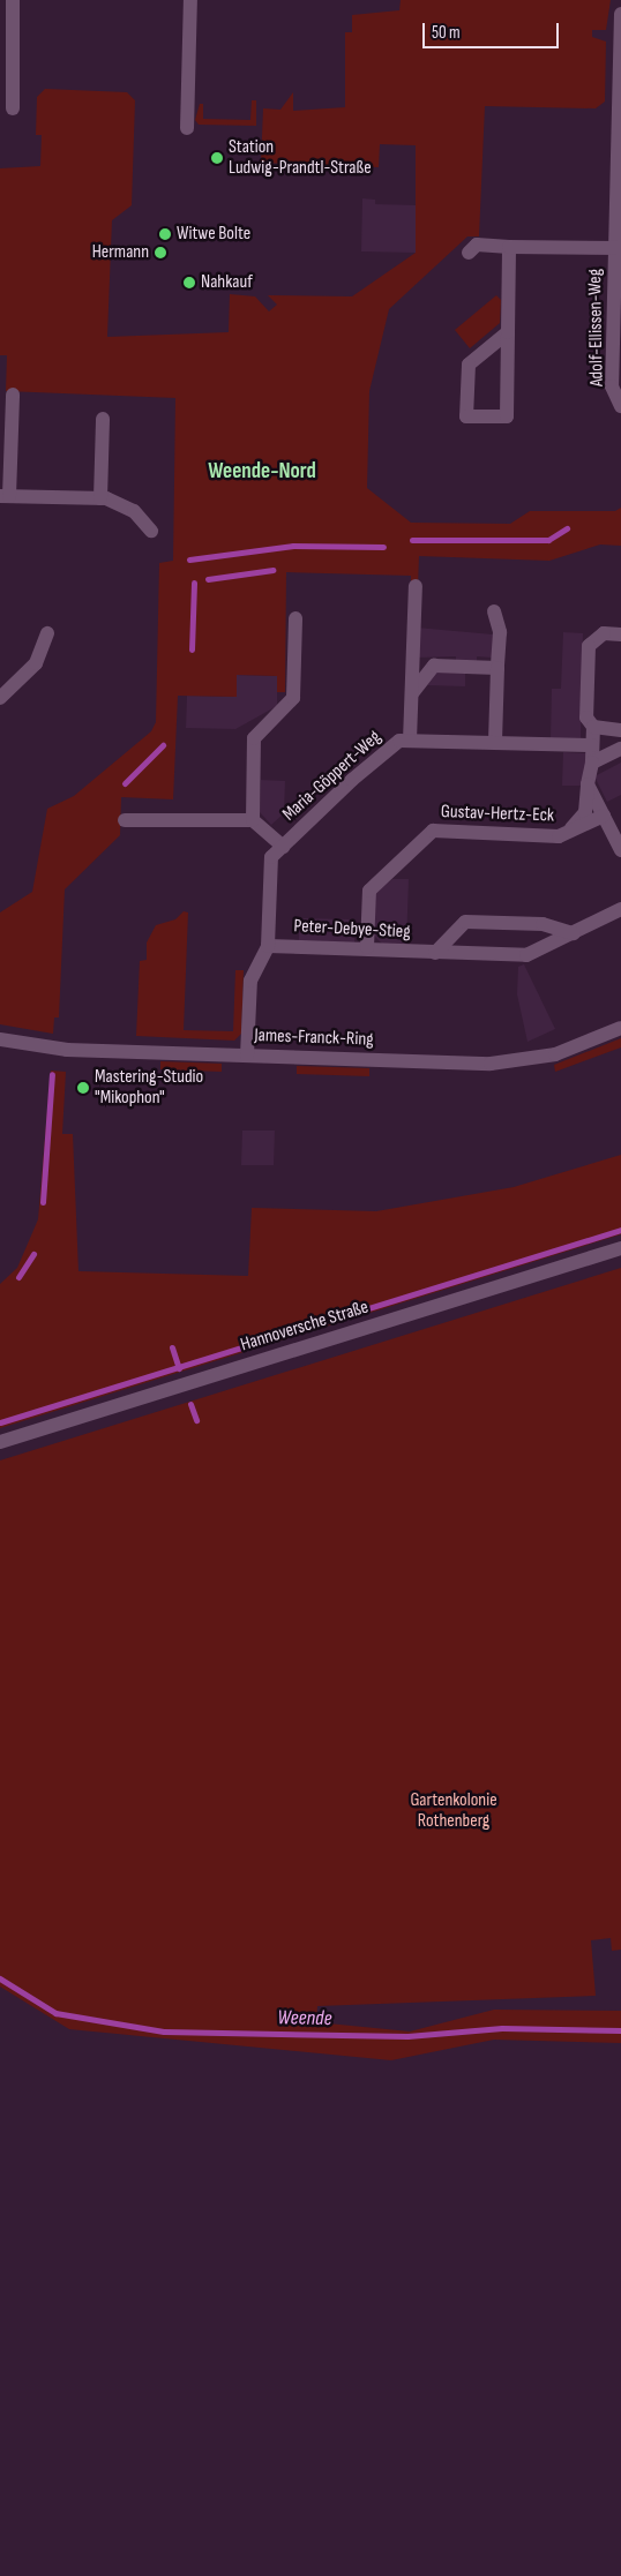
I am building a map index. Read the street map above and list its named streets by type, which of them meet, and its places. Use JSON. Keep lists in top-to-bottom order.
{
  "streets": {
    "street": [
      "Adolf-Ellissen-Weg",
      "Maria-Göppert-Weg",
      "Gustav-Hertz-Eck",
      "Peter-Debye-Stieg",
      "James-Franck-Ring",
      "Hannoversche Straße"
    ]
  },
  "crossings": [
    ["Maria-Göppert-Weg", "Gustav-Hertz-Eck"],
    ["Maria-Göppert-Weg", "Peter-Debye-Stieg"],
    ["Maria-Göppert-Weg", "James-Franck-Ring"],
    ["Gustav-Hertz-Eck", "Peter-Debye-Stieg"]
  ],
  "districts": ["Weende-Nord"],
  "water": ["Weende"],
  "parks": ["Gartenkolonie Rothenberg"],
  "places": [
    "Station Ludwig-Prandtl-Straße",
    "Witwe Bolte",
    "Hermann",
    "Nahkauf",
    "Mastering-Studio \"Mikophon\""
  ],
  "scale_bar": "50 m"
}
